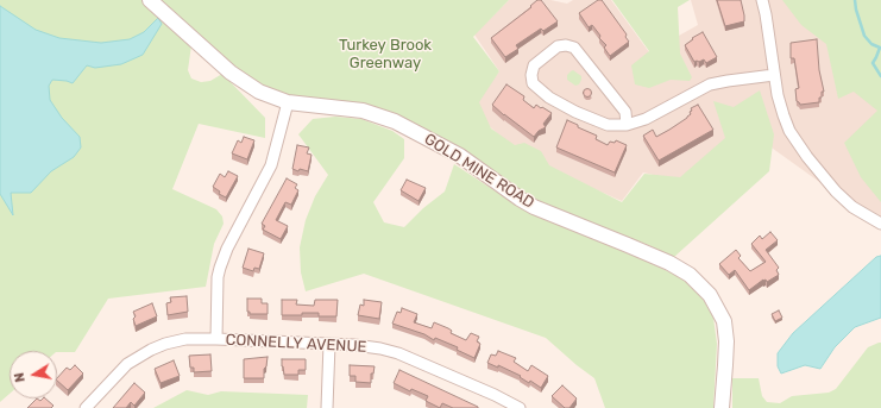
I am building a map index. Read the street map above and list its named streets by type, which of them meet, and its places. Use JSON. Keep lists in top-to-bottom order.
{
  "streets": {
    "street": ["GOLD MINE ROAD", "CONNELLY AVENUE"]
  },
  "parks": ["Turkey Brook Greenway"],
  "north": "left"
}
